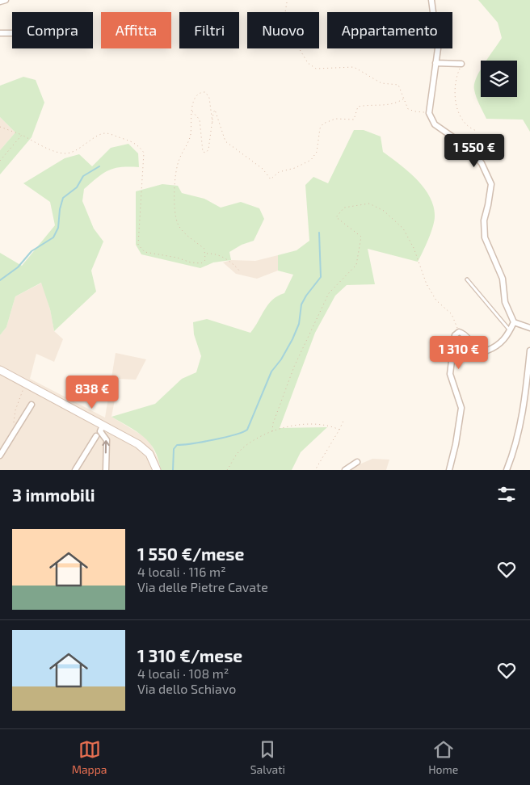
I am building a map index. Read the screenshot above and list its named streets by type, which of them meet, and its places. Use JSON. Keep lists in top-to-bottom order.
{
  "page": {
    "chip": [
      "Compra",
      "Affitta",
      "Filtri",
      "Nuovo",
      "Appartamento"
    ],
    "price": ["1 550 €", "1 310 €", "838 €"],
    "heading": "3 immobili",
    "list": [
      {
        "name": "1 550 €/mese",
        "note": "4 locali · 116 m² · Via delle Pietre Cavate"
      },
      {
        "name": "1 310 €/mese",
        "note": "4 locali · 108 m² · Via dello Schiavo"
      }
    ],
    "tabs": ["Mappa", "Salvati", "Home"]
  }
}
